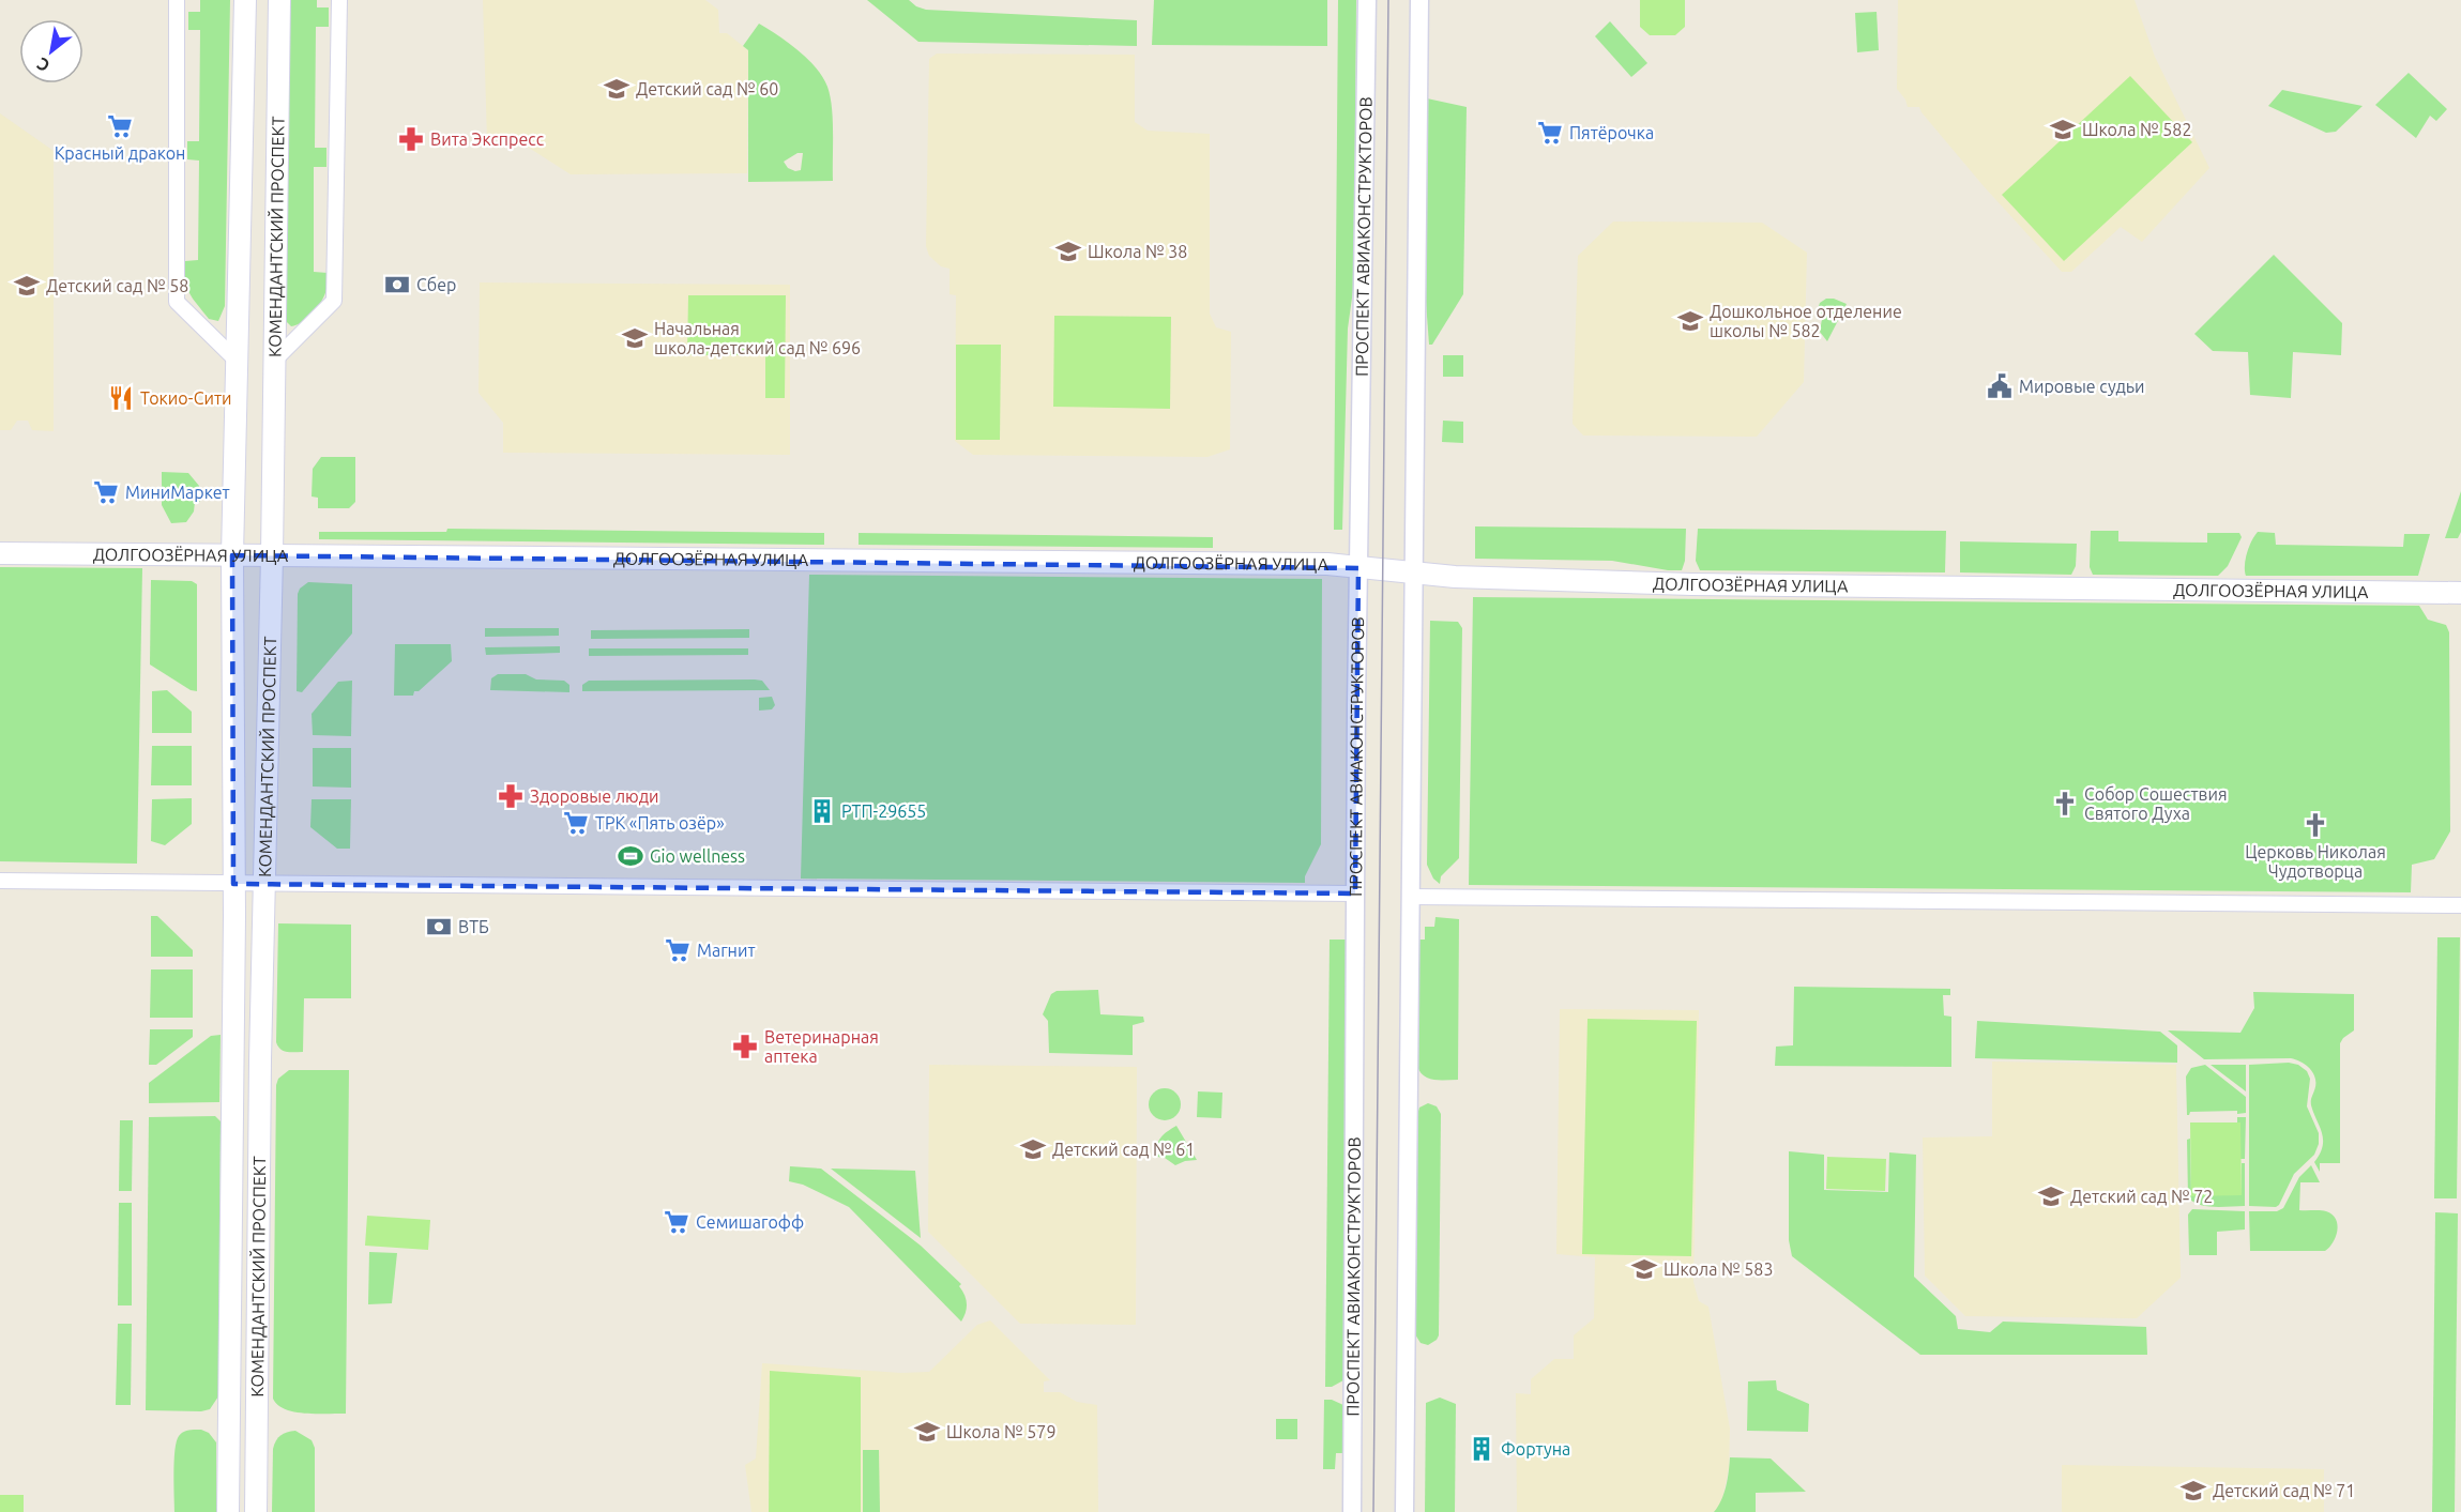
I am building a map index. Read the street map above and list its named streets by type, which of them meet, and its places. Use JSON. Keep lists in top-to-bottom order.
{
  "streets": {
    "main road": ["КОМЕНДАНТСКИЙ ПРОСПЕКТ", "ДОЛГООЗЁРНАЯ УЛИЦА"],
    "street": ["ПРОСПЕКТ АВИАКОНСТРУКТОРОВ"]
  },
  "crossings": [
    ["КОМЕНДАНТСКИЙ ПРОСПЕКТ", "ДОЛГООЗЁРНАЯ УЛИЦА"],
    ["ПРОСПЕКТ АВИАКОНСТРУКТОРОВ", "ДОЛГООЗЁРНАЯ УЛИЦА"]
  ],
  "places": {
    "school or university": [
      "Детский сад № 60",
      "Школа № 582",
      "Школа № 38",
      "Детский сад № 58",
      "Дошкольное отделение школы № 582",
      "Начальная школа-детский сад № 696",
      "Детский сад № 61",
      "Детский сад № 72",
      "Школа № 583",
      "Школа № 579",
      "Детский сад № 71"
    ],
    "supermarket": [
      "Красный дракон",
      "Пятёрочка",
      "МиниМаркет",
      "ТРК «Пять озёр»",
      "Магнит",
      "Семишагофф"
    ],
    "pharmacy": ["Вита Экспресс", "Здоровые люди", "Ветеринарная аптека"],
    "bank": ["Сбер", "ВТБ"],
    "public building": ["Мировые судьи"],
    "restaurant": ["Токио-Сити"],
    "church": ["Собор Сошествия Святого Духа", "Церковь Николая Чудотворца"],
    "building": ["РТП-29655", "Фортуна"],
    "sports": ["Gio wellness"]
  },
  "north": "bottom left"
}
